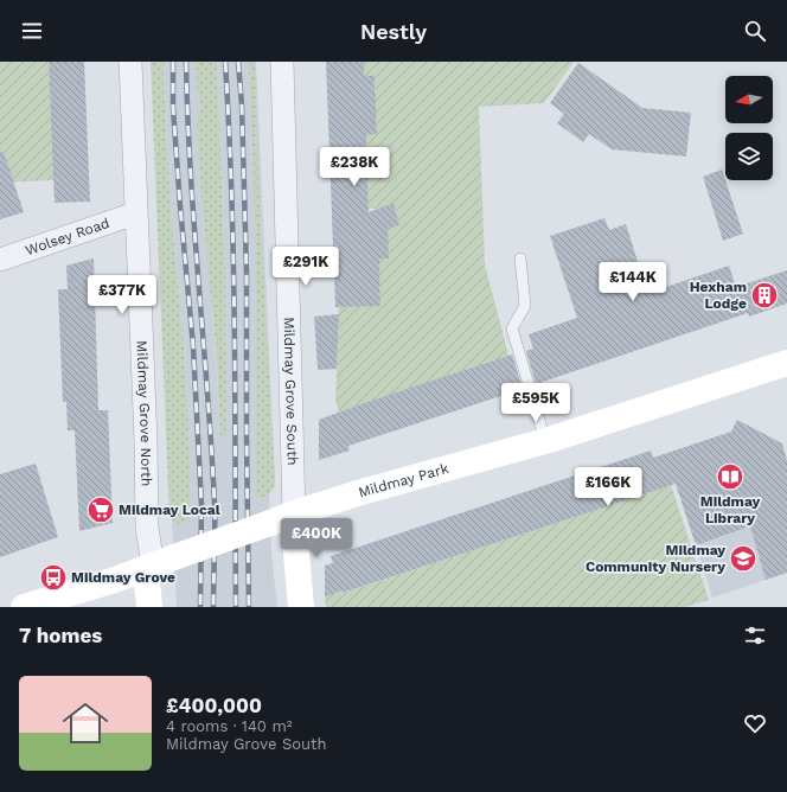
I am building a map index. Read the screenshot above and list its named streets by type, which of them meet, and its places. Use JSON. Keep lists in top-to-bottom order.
{
  "streets": {
    "street": [
      "Wolsey Road",
      "Mildmay Grove South",
      "Mildmay Grove North",
      "Mildmay Park"
    ]
  },
  "crossings": [
    ["Wolsey Road", "Mildmay Grove North"],
    ["Mildmay Grove South", "Mildmay Park"],
    ["Mildmay Grove North", "Mildmay Park"]
  ],
  "places": {
    "building": ["Hexham Lodge"],
    "library": ["Mildmay Library"],
    "supermarket": ["Mildmay Local"],
    "school or university": ["Mildmay Community Nursery"],
    "bus stop": ["Mildmay Grove"]
  },
  "north": "left",
  "page": {
    "header": "Nestly",
    "price": [
      "£238K",
      "£291K",
      "£144K",
      "£377K",
      "£595K",
      "£166K",
      "£400K"
    ],
    "heading": "7 homes",
    "list": [
      {
        "name": "£400,000",
        "note": "4 rooms · 140 m² · Mildmay Grove South"
      }
    ]
  }
}
